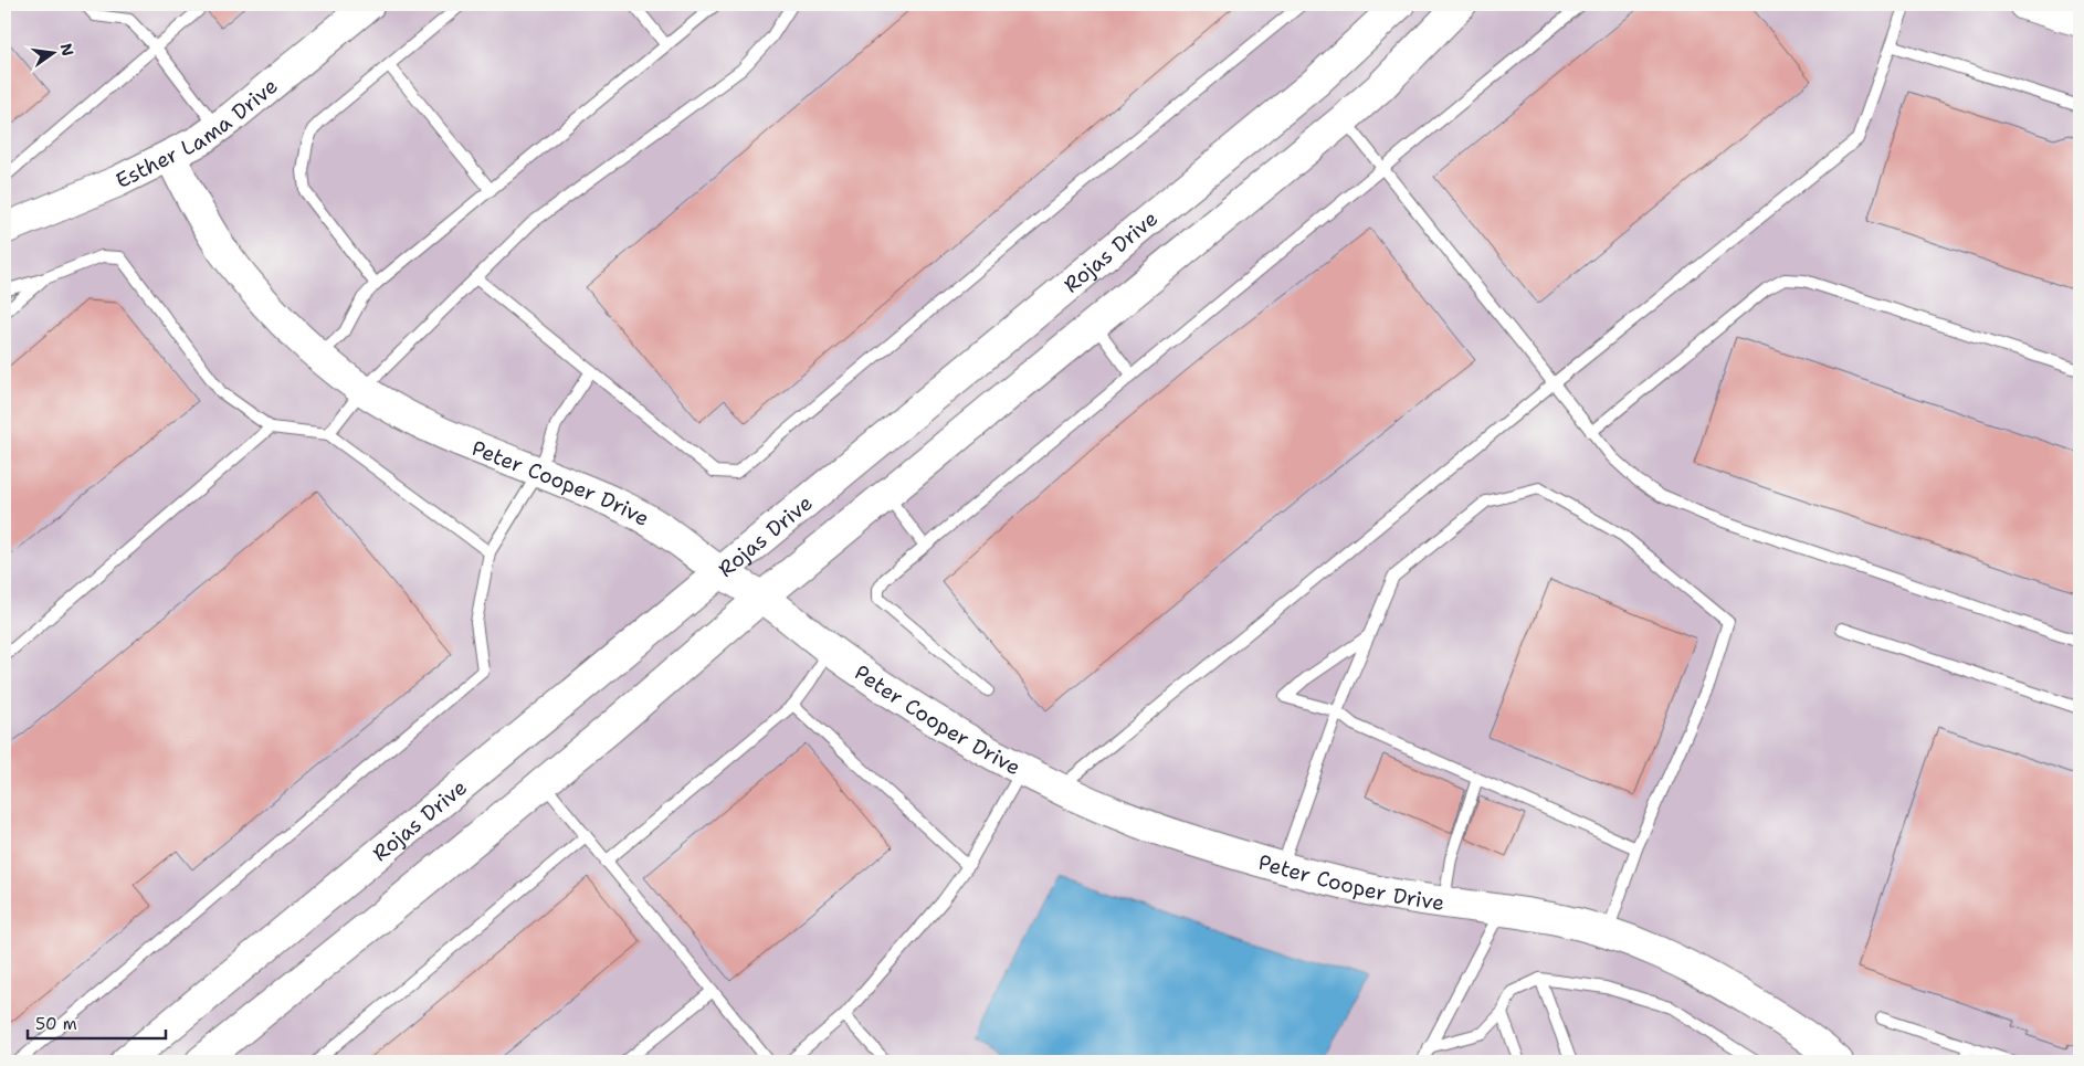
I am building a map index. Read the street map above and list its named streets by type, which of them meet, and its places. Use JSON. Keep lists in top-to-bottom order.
{
  "streets": {
    "main road": ["Esther Lama Drive", "Rojas Drive", "Peter Cooper Drive"]
  },
  "crossings": [
    ["Esther Lama Drive", "Peter Cooper Drive"],
    ["Rojas Drive", "Peter Cooper Drive"]
  ],
  "scale_bar": "50 m",
  "north": "right"
}
